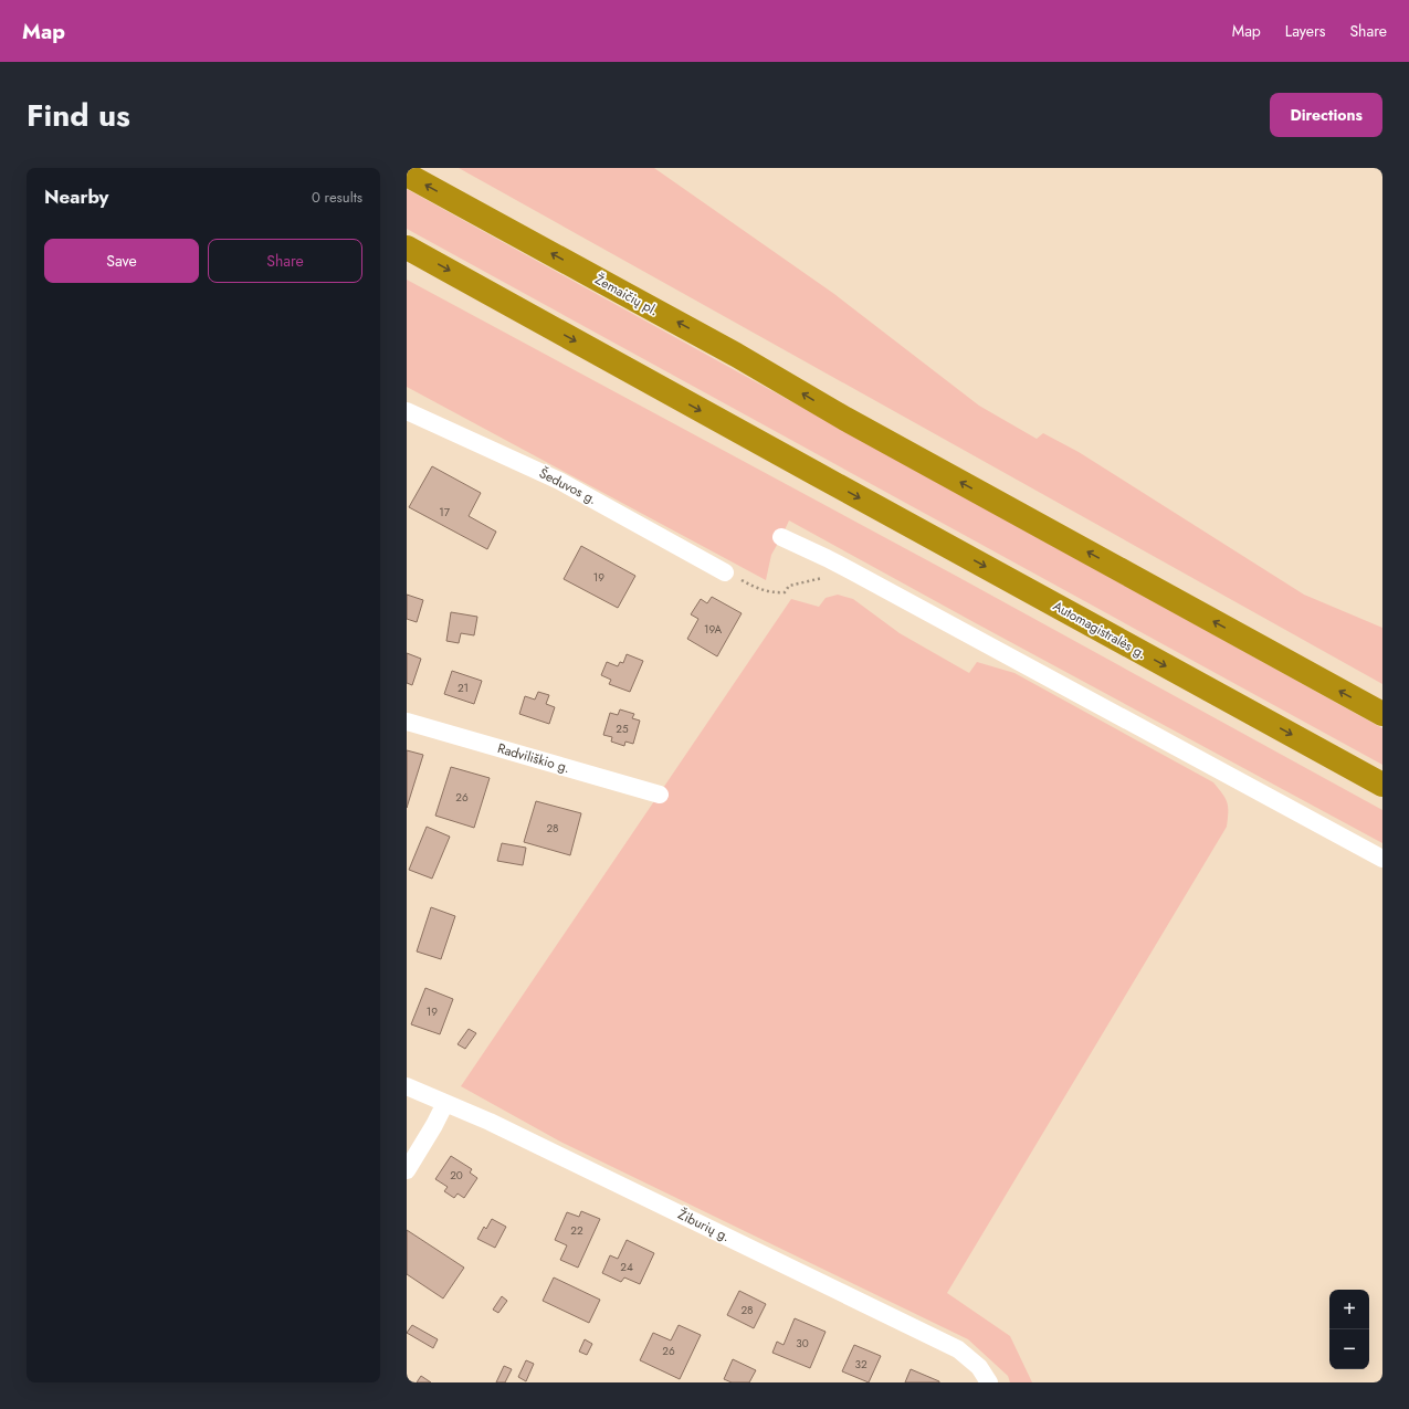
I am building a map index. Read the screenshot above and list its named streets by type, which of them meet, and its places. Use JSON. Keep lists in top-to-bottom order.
{
  "streets": {
    "highway": ["Žemaičių pl.", "Automagistralės g."],
    "street": ["Šeduvos g.", "Radviliškio g.", "Žiburių g."]
  },
  "one_way": ["Žemaičių pl.", "Automagistralės g."],
  "house_numbers": [
    "17",
    "19",
    "19A",
    "21",
    "25",
    "26",
    "28",
    "19",
    "20",
    "22",
    "24",
    "28",
    "30",
    "26",
    "32"
  ],
  "page": {
    "header": "Map",
    "nav": ["Map", "Layers", "Share"],
    "title": "Find us",
    "buttons": [
      "Directions",
      ["Save", "Share"]
    ],
    "heading": ["Nearby", "0 results"],
    "map_buttons": ["+", "−"]
  }
}
